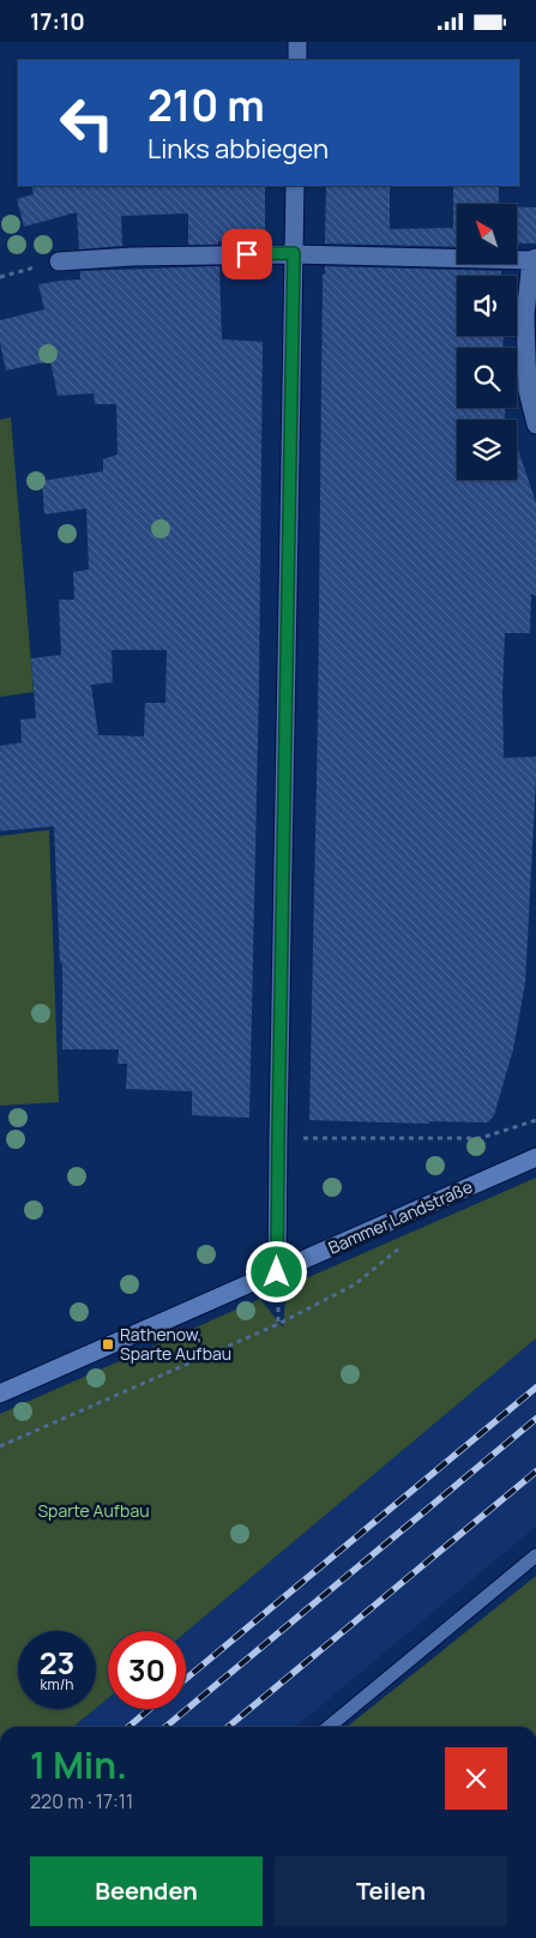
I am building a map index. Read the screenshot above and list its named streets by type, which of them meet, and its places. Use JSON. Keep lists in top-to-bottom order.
{
  "streets": {
    "main road": ["Bammer Landstraße"]
  },
  "parks": ["Sparte Aufbau"],
  "places": {
    "transit": ["Rathenow, Sparte Aufbau"]
  },
  "north": "top left",
  "page": {
    "status": "17:10",
    "turn": ["210 m", "Links abbiegen"],
    "speed": "23 km/h",
    "limit": "30",
    "heading": ["1 Min.", "220 m · 17:11"],
    "buttons": ["Beenden", "Teilen"]
  }
}
